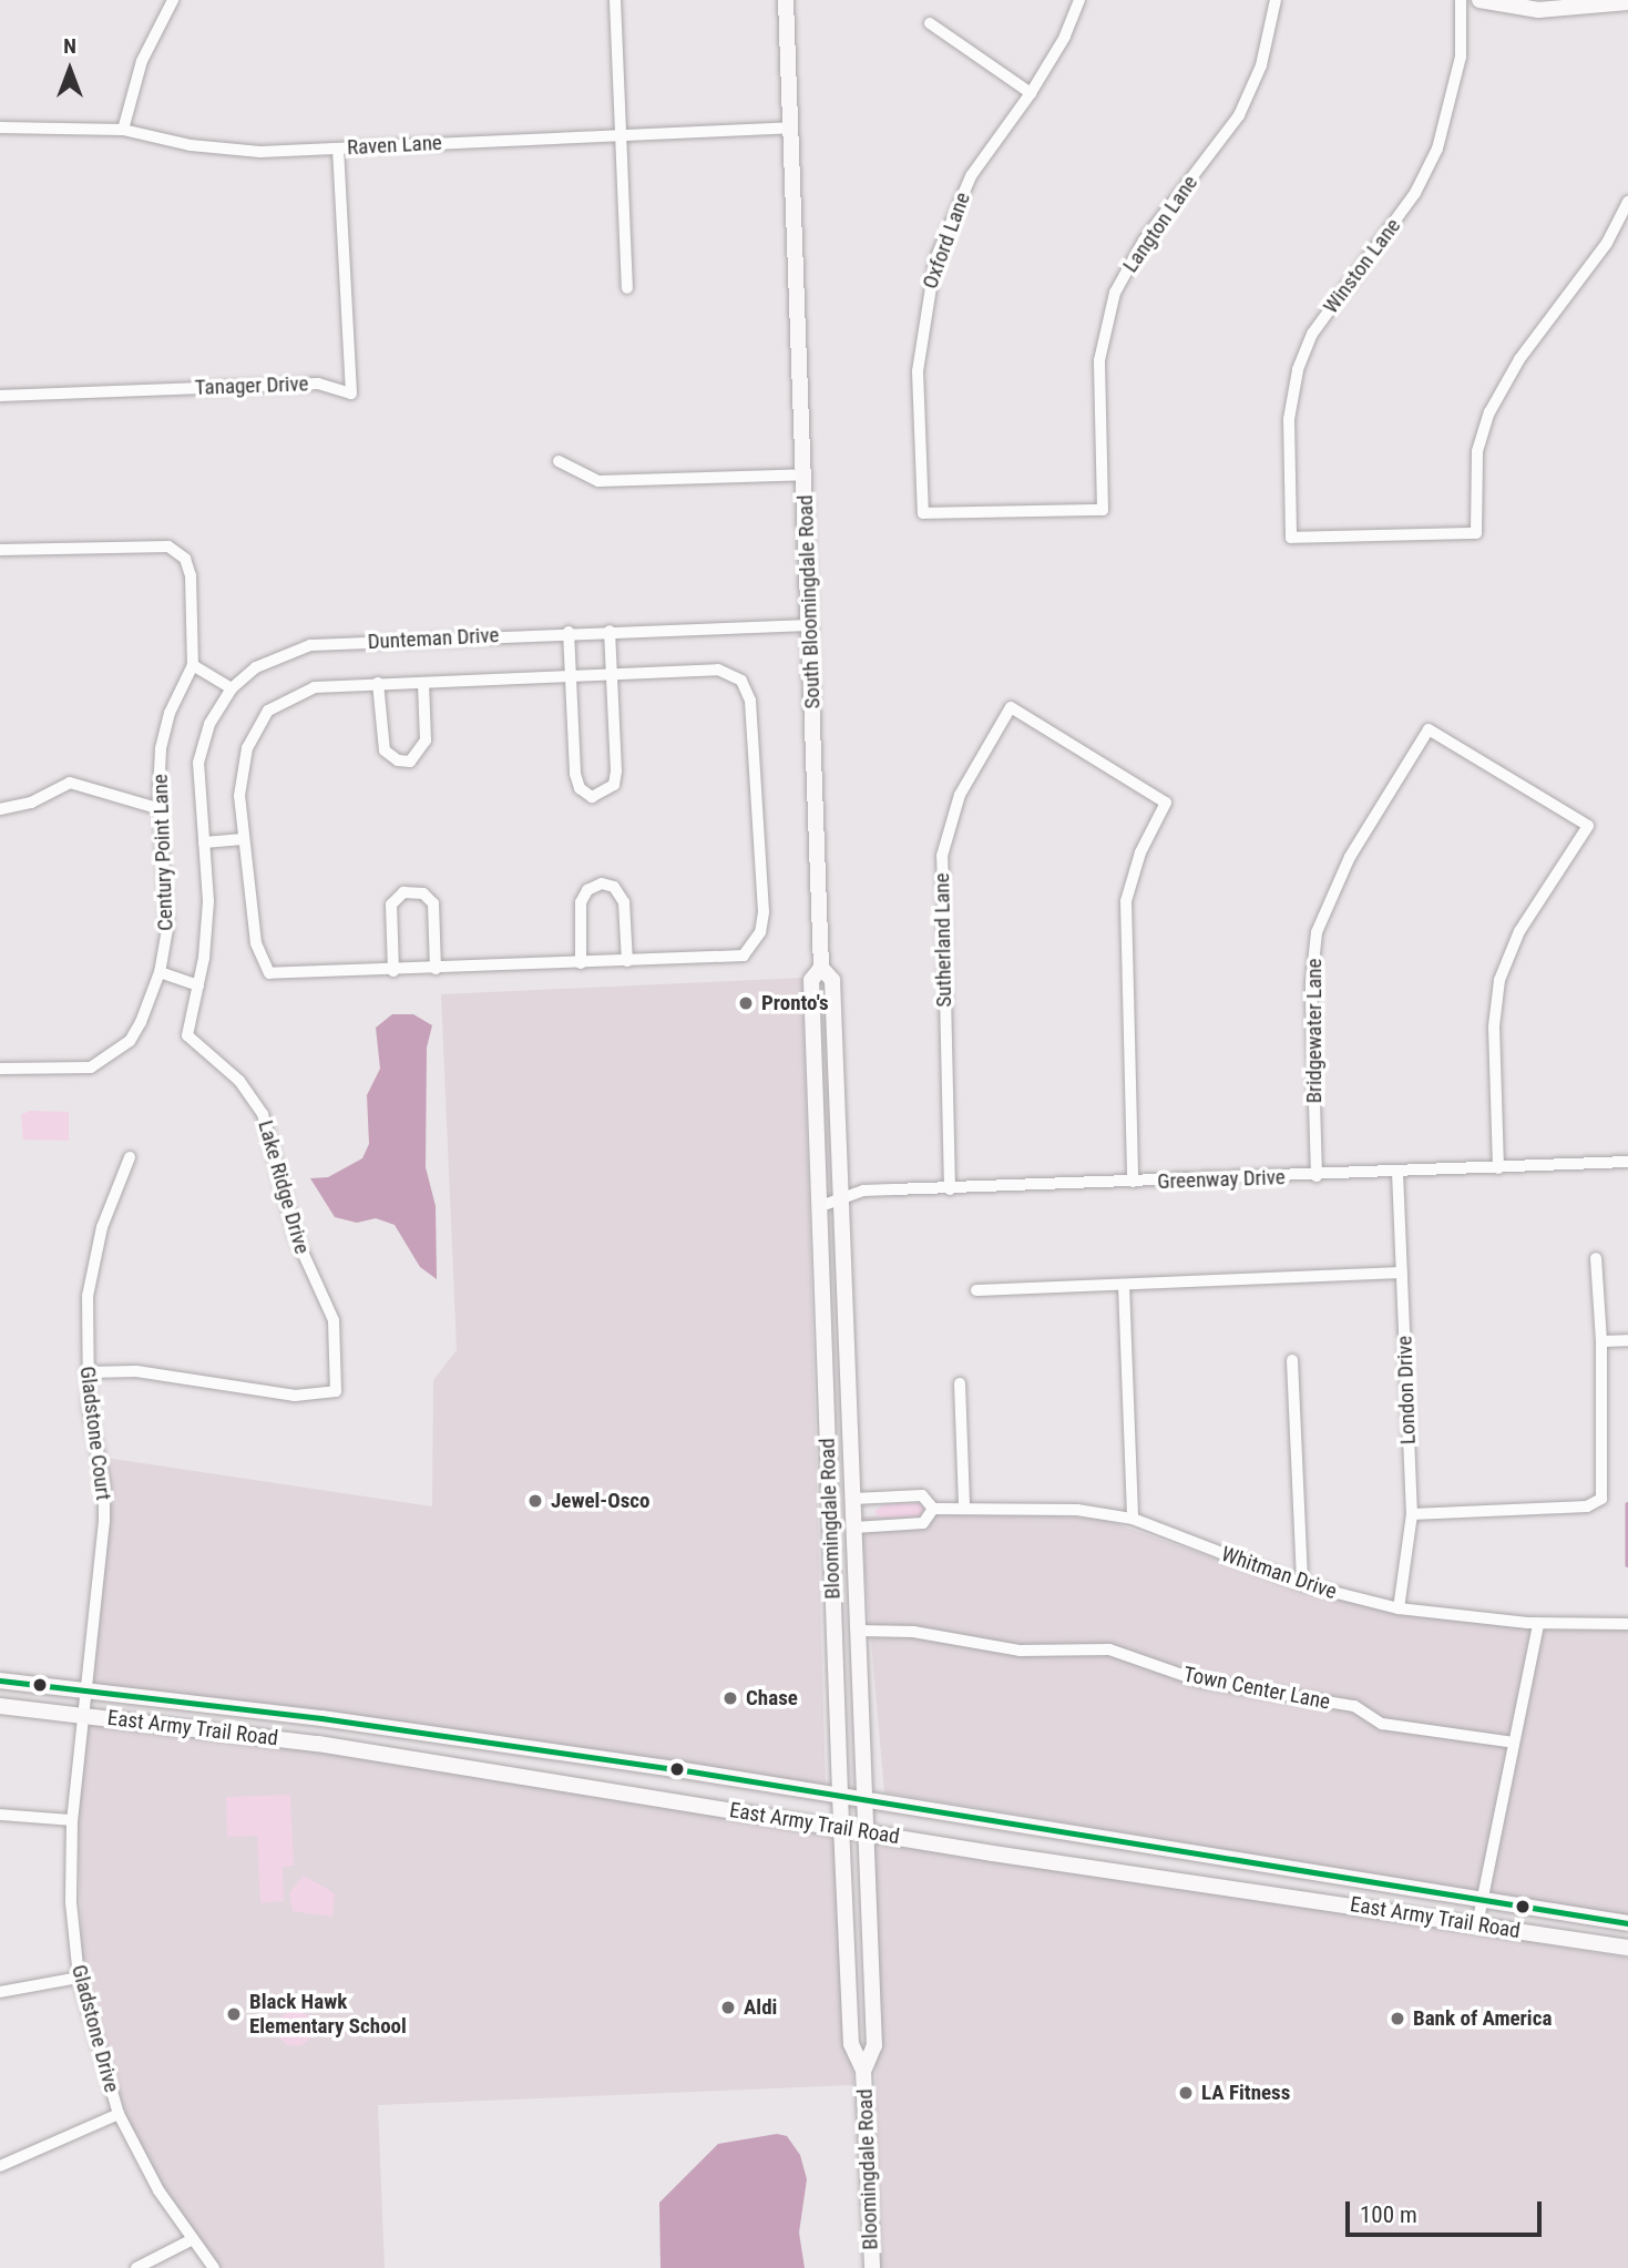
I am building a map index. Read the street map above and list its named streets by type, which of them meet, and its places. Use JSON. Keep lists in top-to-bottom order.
{
  "streets": {
    "main road": ["South Bloomingdale Road", "Bloomingdale Road", "East Army Trail Road"],
    "street": [
      "Raven Lane",
      "Langton Lane",
      "Oxford Lane",
      "Winston Lane",
      "Tanager Drive",
      "Dunteman Drive",
      "Century Point Lane",
      "Sutherland Lane",
      "Bridgewater Lane",
      "Greenway Drive",
      "Lake Ridge Drive",
      "London Drive",
      "Gladstone Court",
      "Whitman Drive",
      "Town Center Lane",
      "Gladstone Drive"
    ]
  },
  "crossings": [
    ["Raven Lane", "Tanager Drive"],
    ["Raven Lane", "South Bloomingdale Road"],
    ["Langton Lane", "Oxford Lane"],
    ["South Bloomingdale Road", "Dunteman Drive"],
    ["South Bloomingdale Road", "Greenway Drive"],
    ["South Bloomingdale Road", "Bloomingdale Road"],
    ["Dunteman Drive", "Lake Ridge Drive"],
    ["Sutherland Lane", "Greenway Drive"],
    ["Bridgewater Lane", "Greenway Drive"],
    ["Greenway Drive", "London Drive"],
    ["Greenway Drive", "Bloomingdale Road"],
    ["Lake Ridge Drive", "Gladstone Court"],
    ["London Drive", "Whitman Drive"],
    ["Gladstone Court", "East Army Trail Road"],
    ["Gladstone Court", "Gladstone Drive"],
    ["Bloomingdale Road", "Whitman Drive"],
    ["Bloomingdale Road", "Town Center Lane"],
    ["Bloomingdale Road", "East Army Trail Road"],
    ["East Army Trail Road", "Gladstone Drive"]
  ],
  "places": [
    "Pronto's",
    "Jewel-Osco",
    "Chase",
    "Aldi",
    "Black Hawk Elementary School",
    "Bank of America",
    "LA Fitness"
  ],
  "scale_bar": "100 m",
  "north": "top"
}
